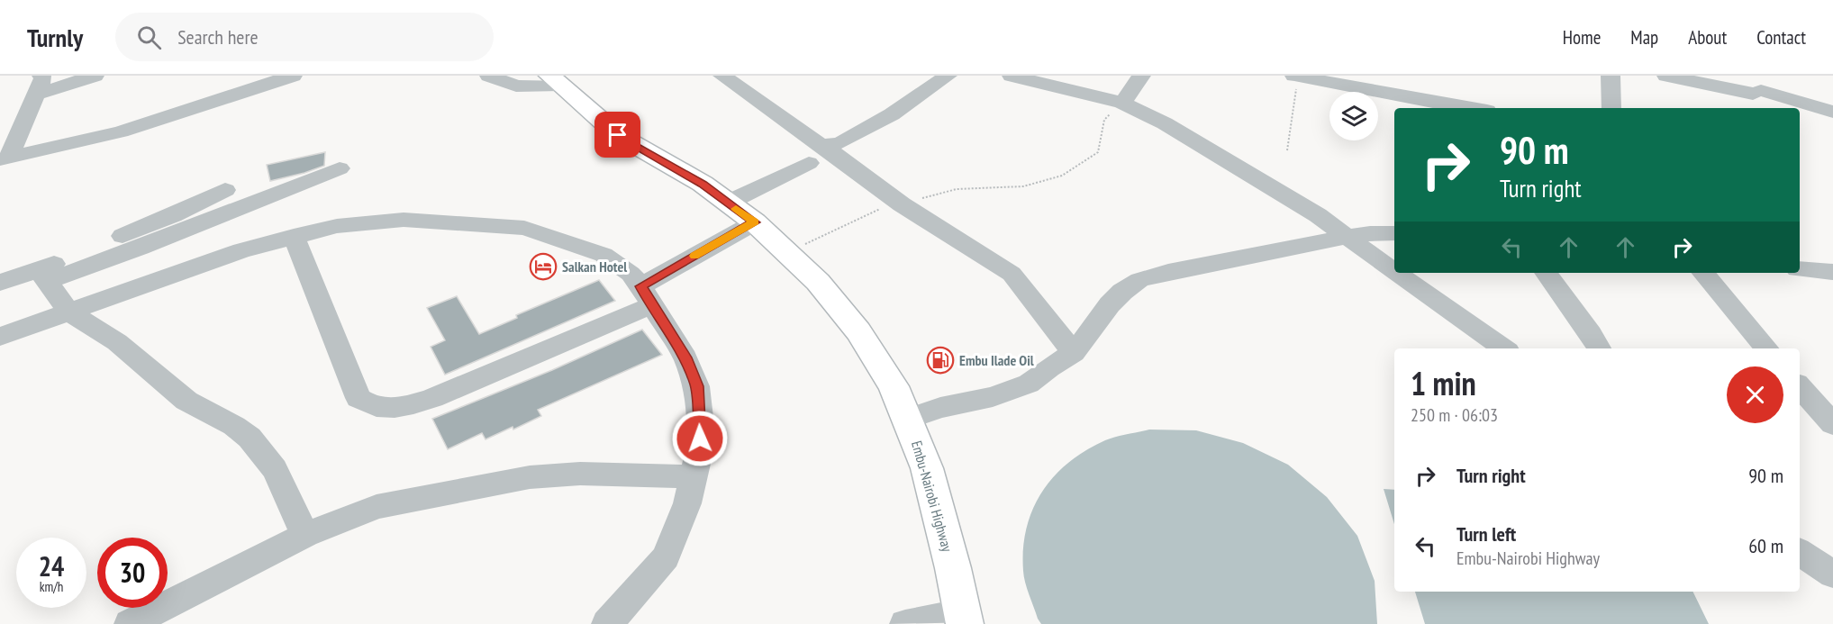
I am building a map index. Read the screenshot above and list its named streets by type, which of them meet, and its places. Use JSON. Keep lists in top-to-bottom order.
{
  "streets": {
    "main road": ["Embu-Nairobi Highway"]
  },
  "places": {
    "hotel": ["Salkan Hotel"],
    "fuel station": ["Embu Ilade Oil"]
  },
  "page": {
    "header": "Turnly",
    "search": "Search here",
    "nav": [
      "Home",
      "Map",
      "About",
      "Contact"
    ],
    "turn": ["90 m", "Turn right"],
    "heading": ["1 min", "250 m · 06:03"],
    "list": [
      {
        "name": "Turn right",
        "value": "90 m"
      },
      {
        "name": "Turn left",
        "note": "Embu-Nairobi Highway",
        "value": "60 m"
      }
    ],
    "speed": "24 km/h",
    "limit": "30"
  }
}
